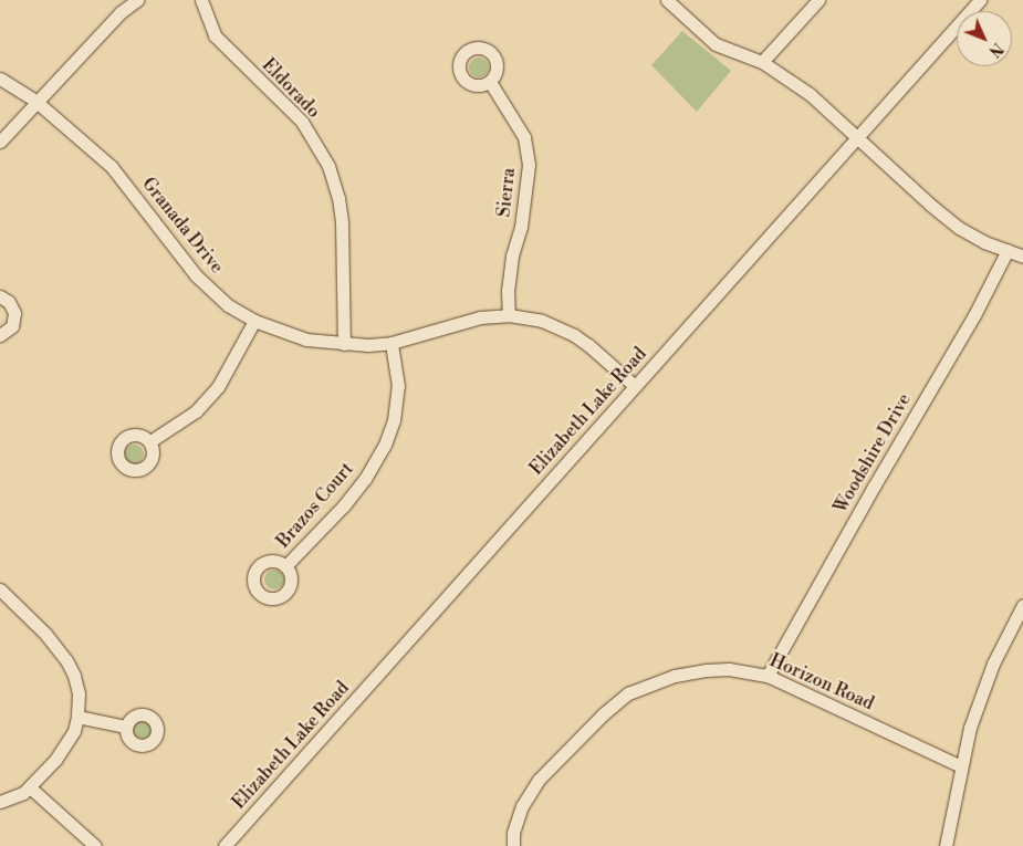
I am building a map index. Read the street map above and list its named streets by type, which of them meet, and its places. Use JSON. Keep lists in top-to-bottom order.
{
  "streets": {
    "street": [
      "Eldorado",
      "Sierra",
      "Granada Drive",
      "Elizabeth Lake Road",
      "Woodshire Drive",
      "Brazos Court",
      "Horizon Road"
    ]
  },
  "crossings": [
    ["Eldorado", "Granada Drive"],
    ["Sierra", "Granada Drive"],
    ["Granada Drive", "Elizabeth Lake Road"],
    ["Granada Drive", "Brazos Court"],
    ["Woodshire Drive", "Horizon Road"]
  ],
  "north": "bottom right"
}
